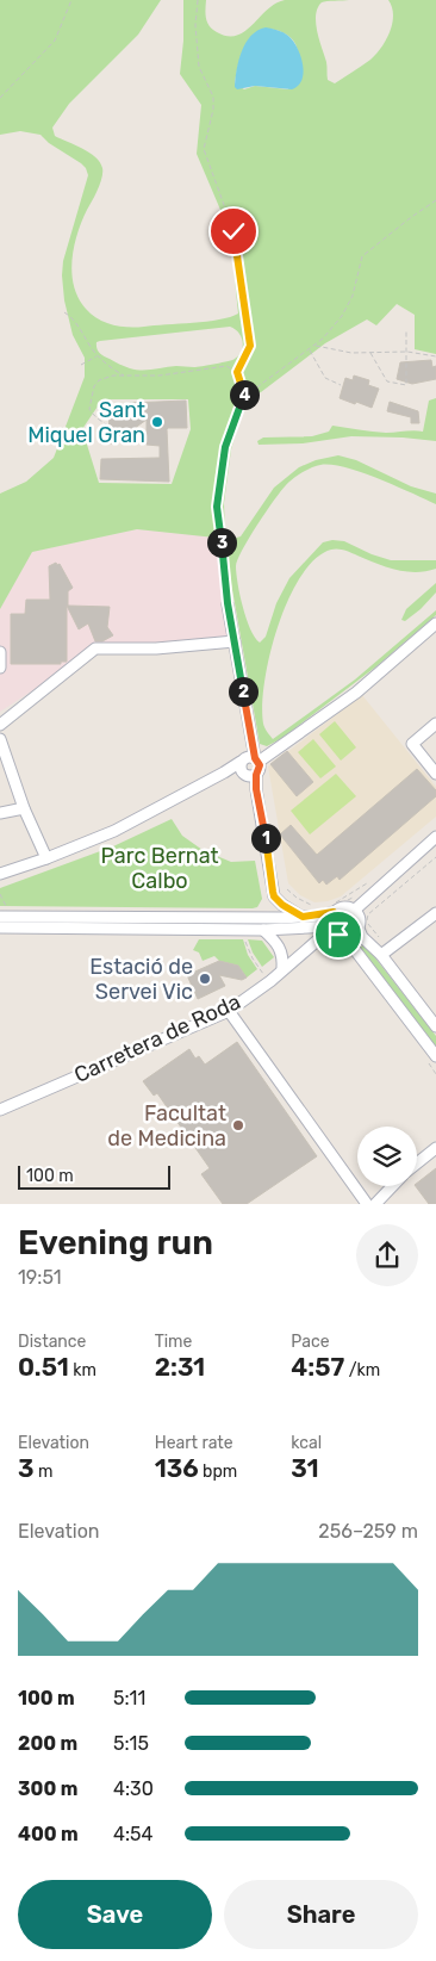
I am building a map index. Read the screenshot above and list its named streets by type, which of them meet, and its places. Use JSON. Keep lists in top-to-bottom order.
{
  "streets": {
    "street": ["Carretera de Roda"]
  },
  "parks": ["Parc Bernat Calbo"],
  "places": ["Sant Miquel Gran", "Estació de Servei Vic", "Facultat de Medicina"],
  "scale_bar": "100 m",
  "page": {
    "pins": [
      "4",
      "3",
      "2",
      "1"
    ],
    "scale": "100 m",
    "heading": ["Evening run", "19:51"],
    "stats": [
      ["Distance", "0.51 km"],
      ["Time", "2:31"],
      ["Pace", "4:57 /km"],
      ["Elevation", "3 m"],
      ["Heart rate", "136 bpm"],
      ["kcal", "31"]
    ],
    "chart": ["Elevation", "256–259 m"],
    "list": [
      {
        "name": "100 m",
        "note": "5:11"
      },
      {
        "name": "200 m",
        "note": "5:15"
      },
      {
        "name": "300 m",
        "note": "4:30"
      },
      {
        "name": "400 m",
        "note": "4:54"
      }
    ],
    "buttons": ["Save", "Share"]
  }
}
